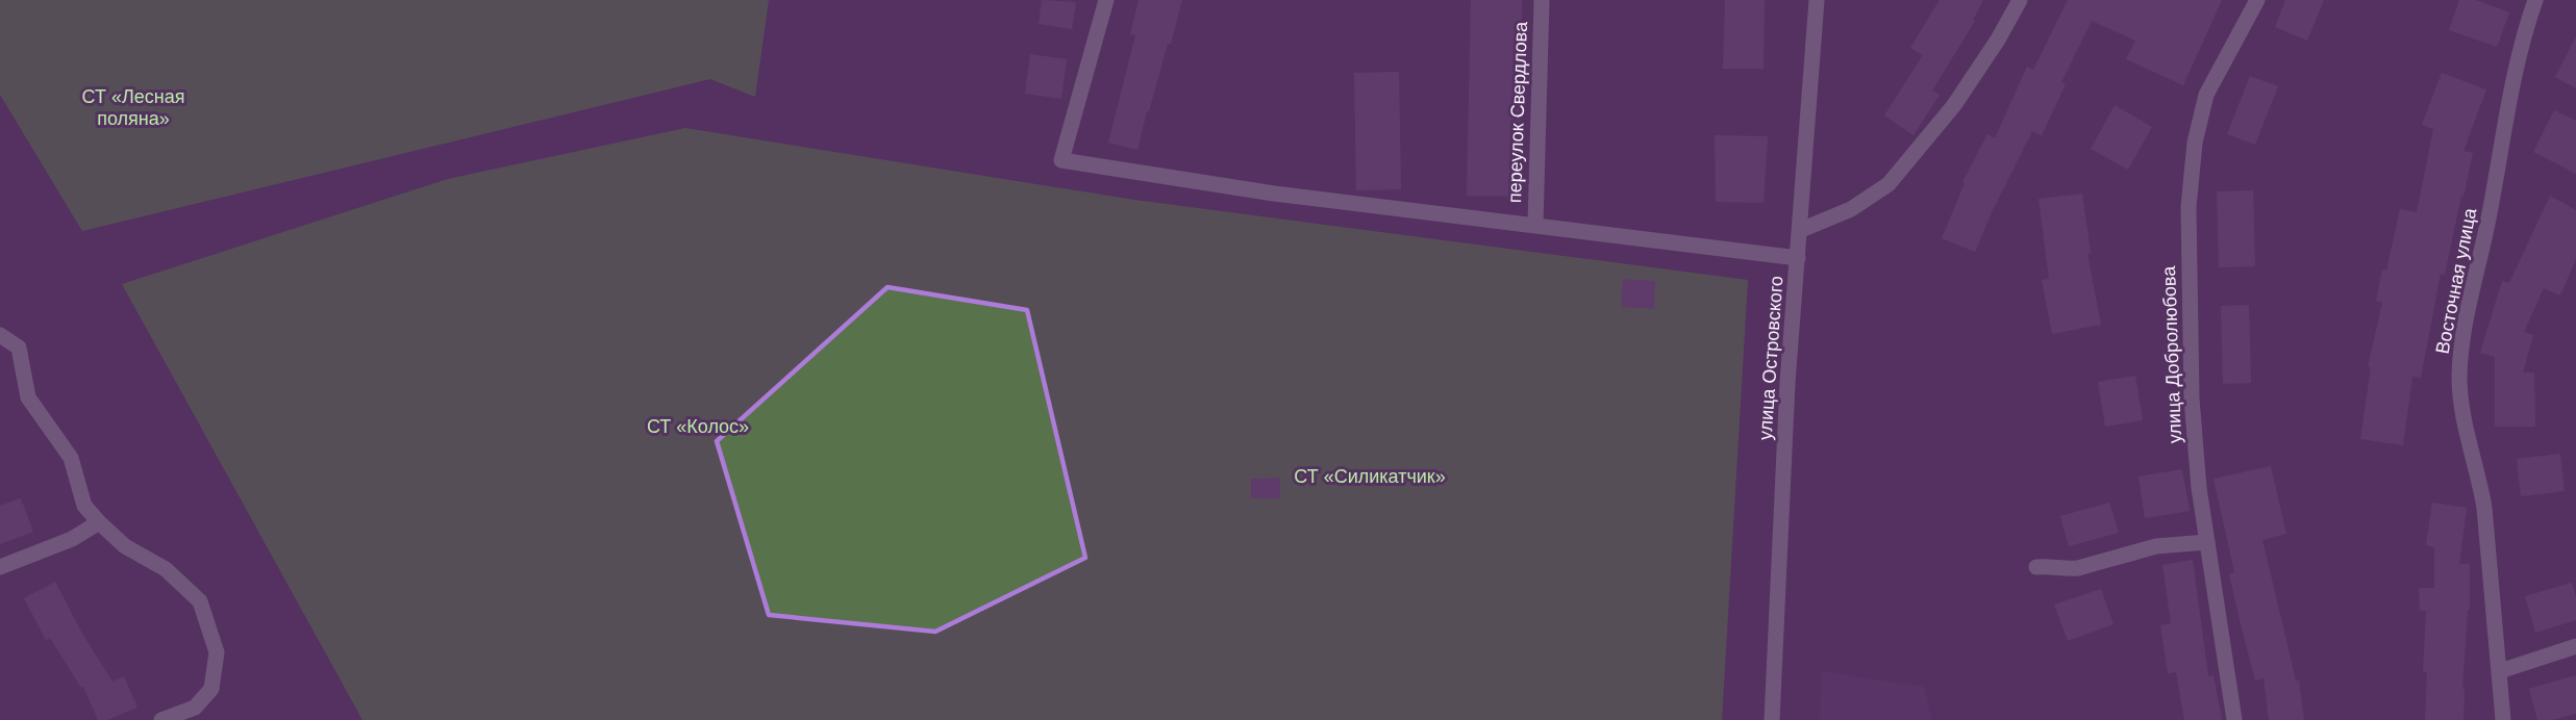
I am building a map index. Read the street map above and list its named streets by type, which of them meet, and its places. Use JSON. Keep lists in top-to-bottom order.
{
  "streets": {
    "street": [
      "переулок Свердлова",
      "Восточная улица",
      "улица Добролюбова",
      "улица Островского"
    ]
  },
  "parks": ["СТ «Лесная поляна»", "СТ «Колос»", "СТ «Силикатчик»"]
}
